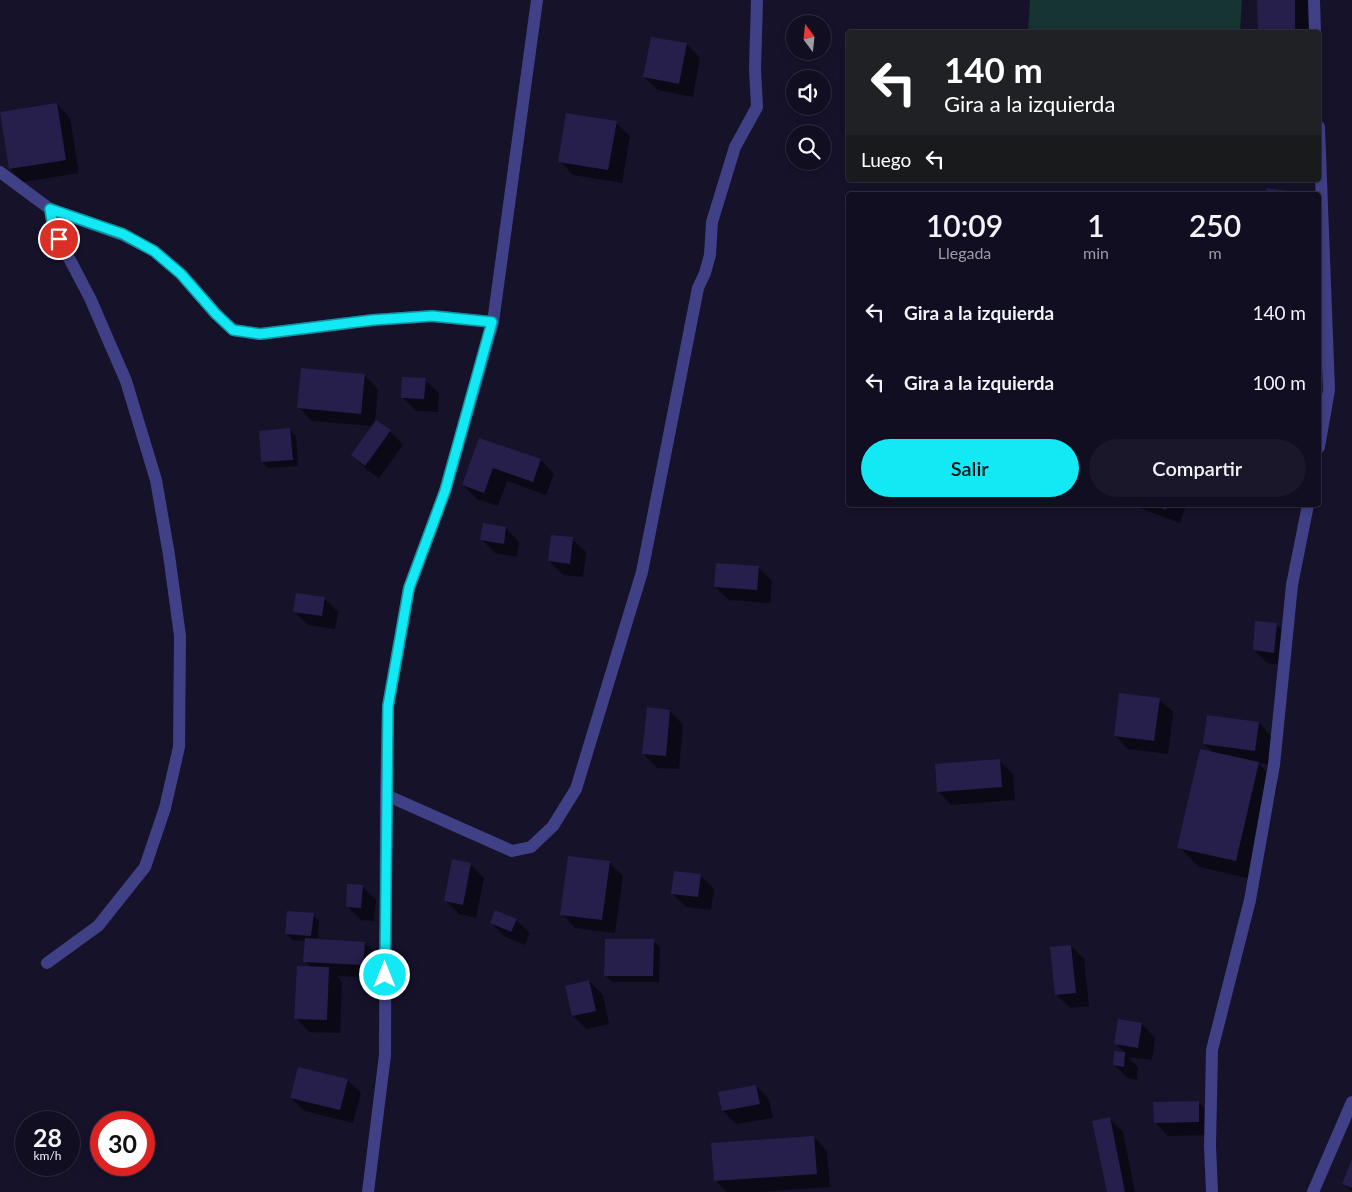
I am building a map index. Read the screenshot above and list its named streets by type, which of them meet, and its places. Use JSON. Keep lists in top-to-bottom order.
{
  "north": "top",
  "page": {
    "turn": ["140 m", "Gira a la izquierda"],
    "then": "Luego",
    "eta": [
      "10:09",
      "Llegada",
      "1",
      "min",
      "250",
      "m"
    ],
    "list": [
      {
        "name": "Gira a la izquierda",
        "value": "140 m"
      },
      {
        "name": "Gira a la izquierda",
        "value": "100 m"
      }
    ],
    "buttons": ["Salir", "Compartir"],
    "speed": "28 km/h",
    "limit": "30"
  }
}
